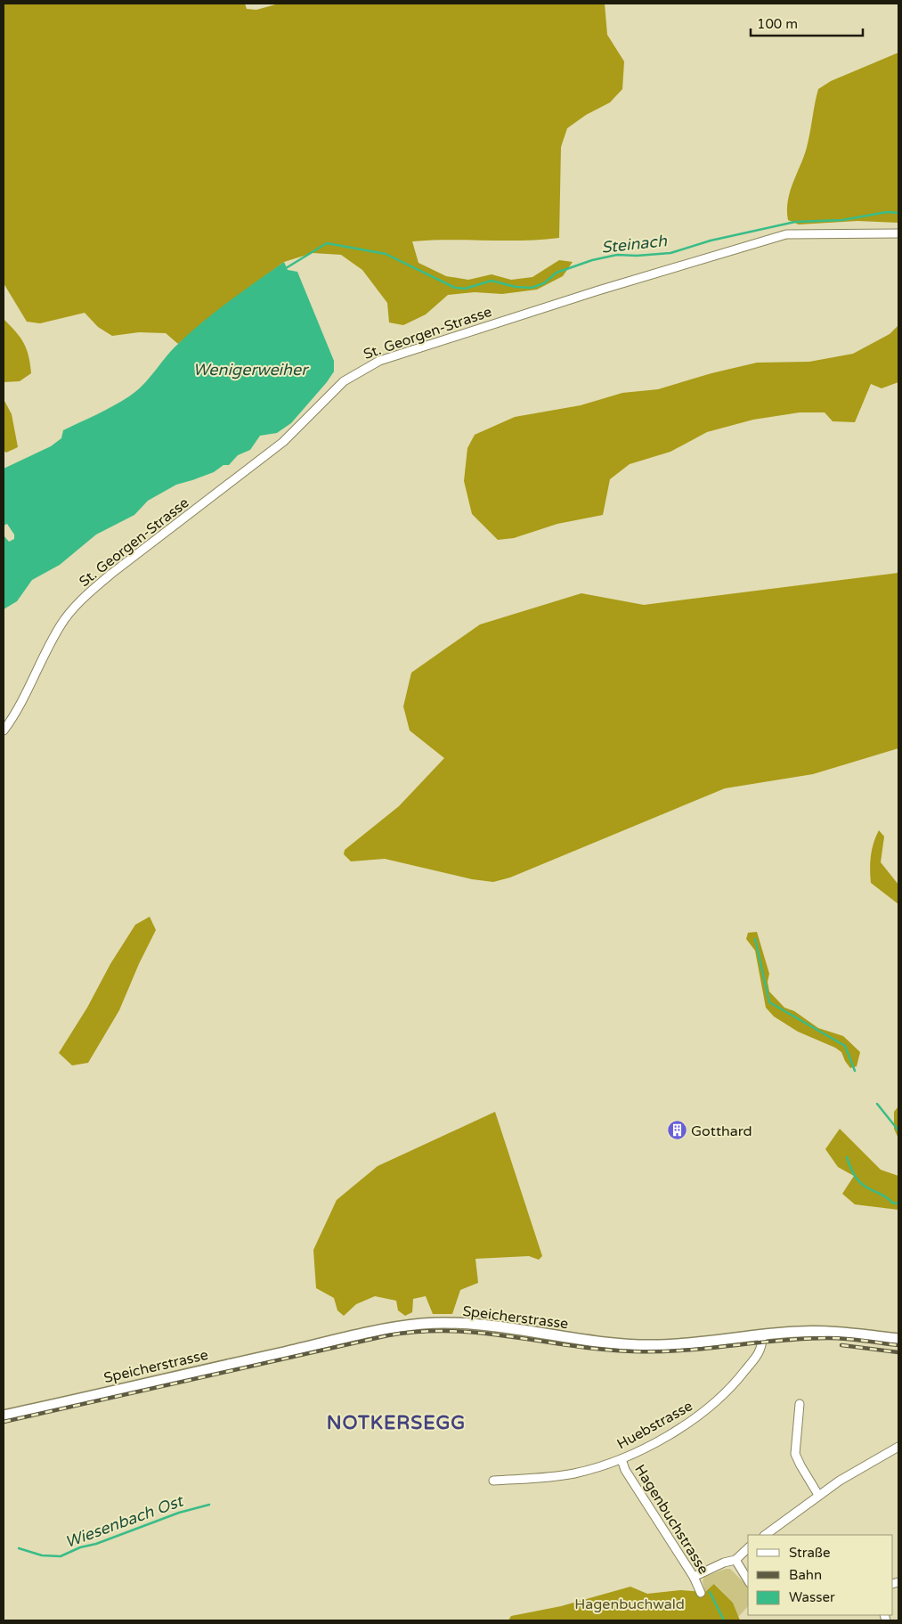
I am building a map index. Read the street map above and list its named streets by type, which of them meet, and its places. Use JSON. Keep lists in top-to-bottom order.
{
  "streets": {
    "main road": ["Speicherstrasse"],
    "street": ["St. Georgen-Strasse", "Huebstrasse", "Hagenbuchstrasse"]
  },
  "crossings": [
    ["Speicherstrasse", "Huebstrasse"],
    ["Huebstrasse", "Hagenbuchstrasse"]
  ],
  "districts": ["NOTKERSEGG"],
  "water": ["Steinach", "Wenigerweiher", "Wiesenbach Ost"],
  "parks": ["Hagenbuchwald"],
  "places": {
    "building": ["Gotthard"]
  },
  "legend": ["Straße", "Bahn", "Wasser"],
  "scale_bar": "100 m"
}
